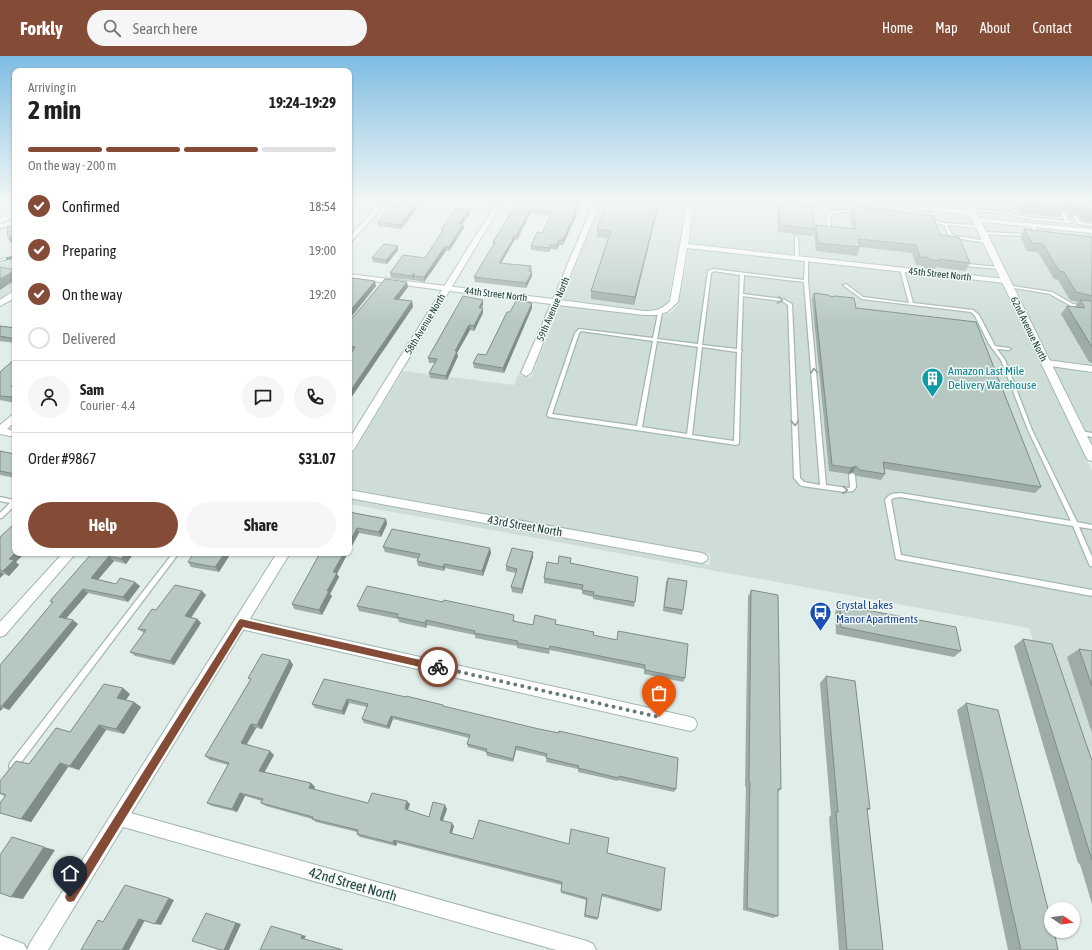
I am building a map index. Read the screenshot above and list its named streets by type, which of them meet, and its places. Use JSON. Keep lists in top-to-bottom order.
{
  "streets": {
    "street": [
      "45th Street North",
      "44th Street North",
      "59th Avenue North",
      "58th Avenue North",
      "62nd Avenue North",
      "43rd Street North",
      "42nd Street North"
    ]
  },
  "crossings": [
    ["45th Street North", "62nd Avenue North"],
    ["44th Street North", "59th Avenue North"],
    ["44th Street North", "58th Avenue North"]
  ],
  "places": {
    "building": ["Amazon Last Mile Delivery Warehouse"],
    "bus stop": ["Crystal Lakes Manor Apartments"]
  },
  "north": "right",
  "page": {
    "header": "Forkly",
    "search": "Search here",
    "nav": [
      "Home",
      "Map",
      "About",
      "Contact"
    ],
    "heading": ["2 min", "Arriving in", "19:24–19:29"],
    "panel": [
      "Sam",
      "Courier · 4.4",
      "Order #9867",
      "$31.07"
    ],
    "bar": "On the way · 200 m",
    "list": [
      ["Confirmed", "18:54"],
      ["Preparing", "19:00"],
      ["On the way", "19:20"],
      "Delivered"
    ],
    "buttons": ["Help", "Share"]
  }
}
